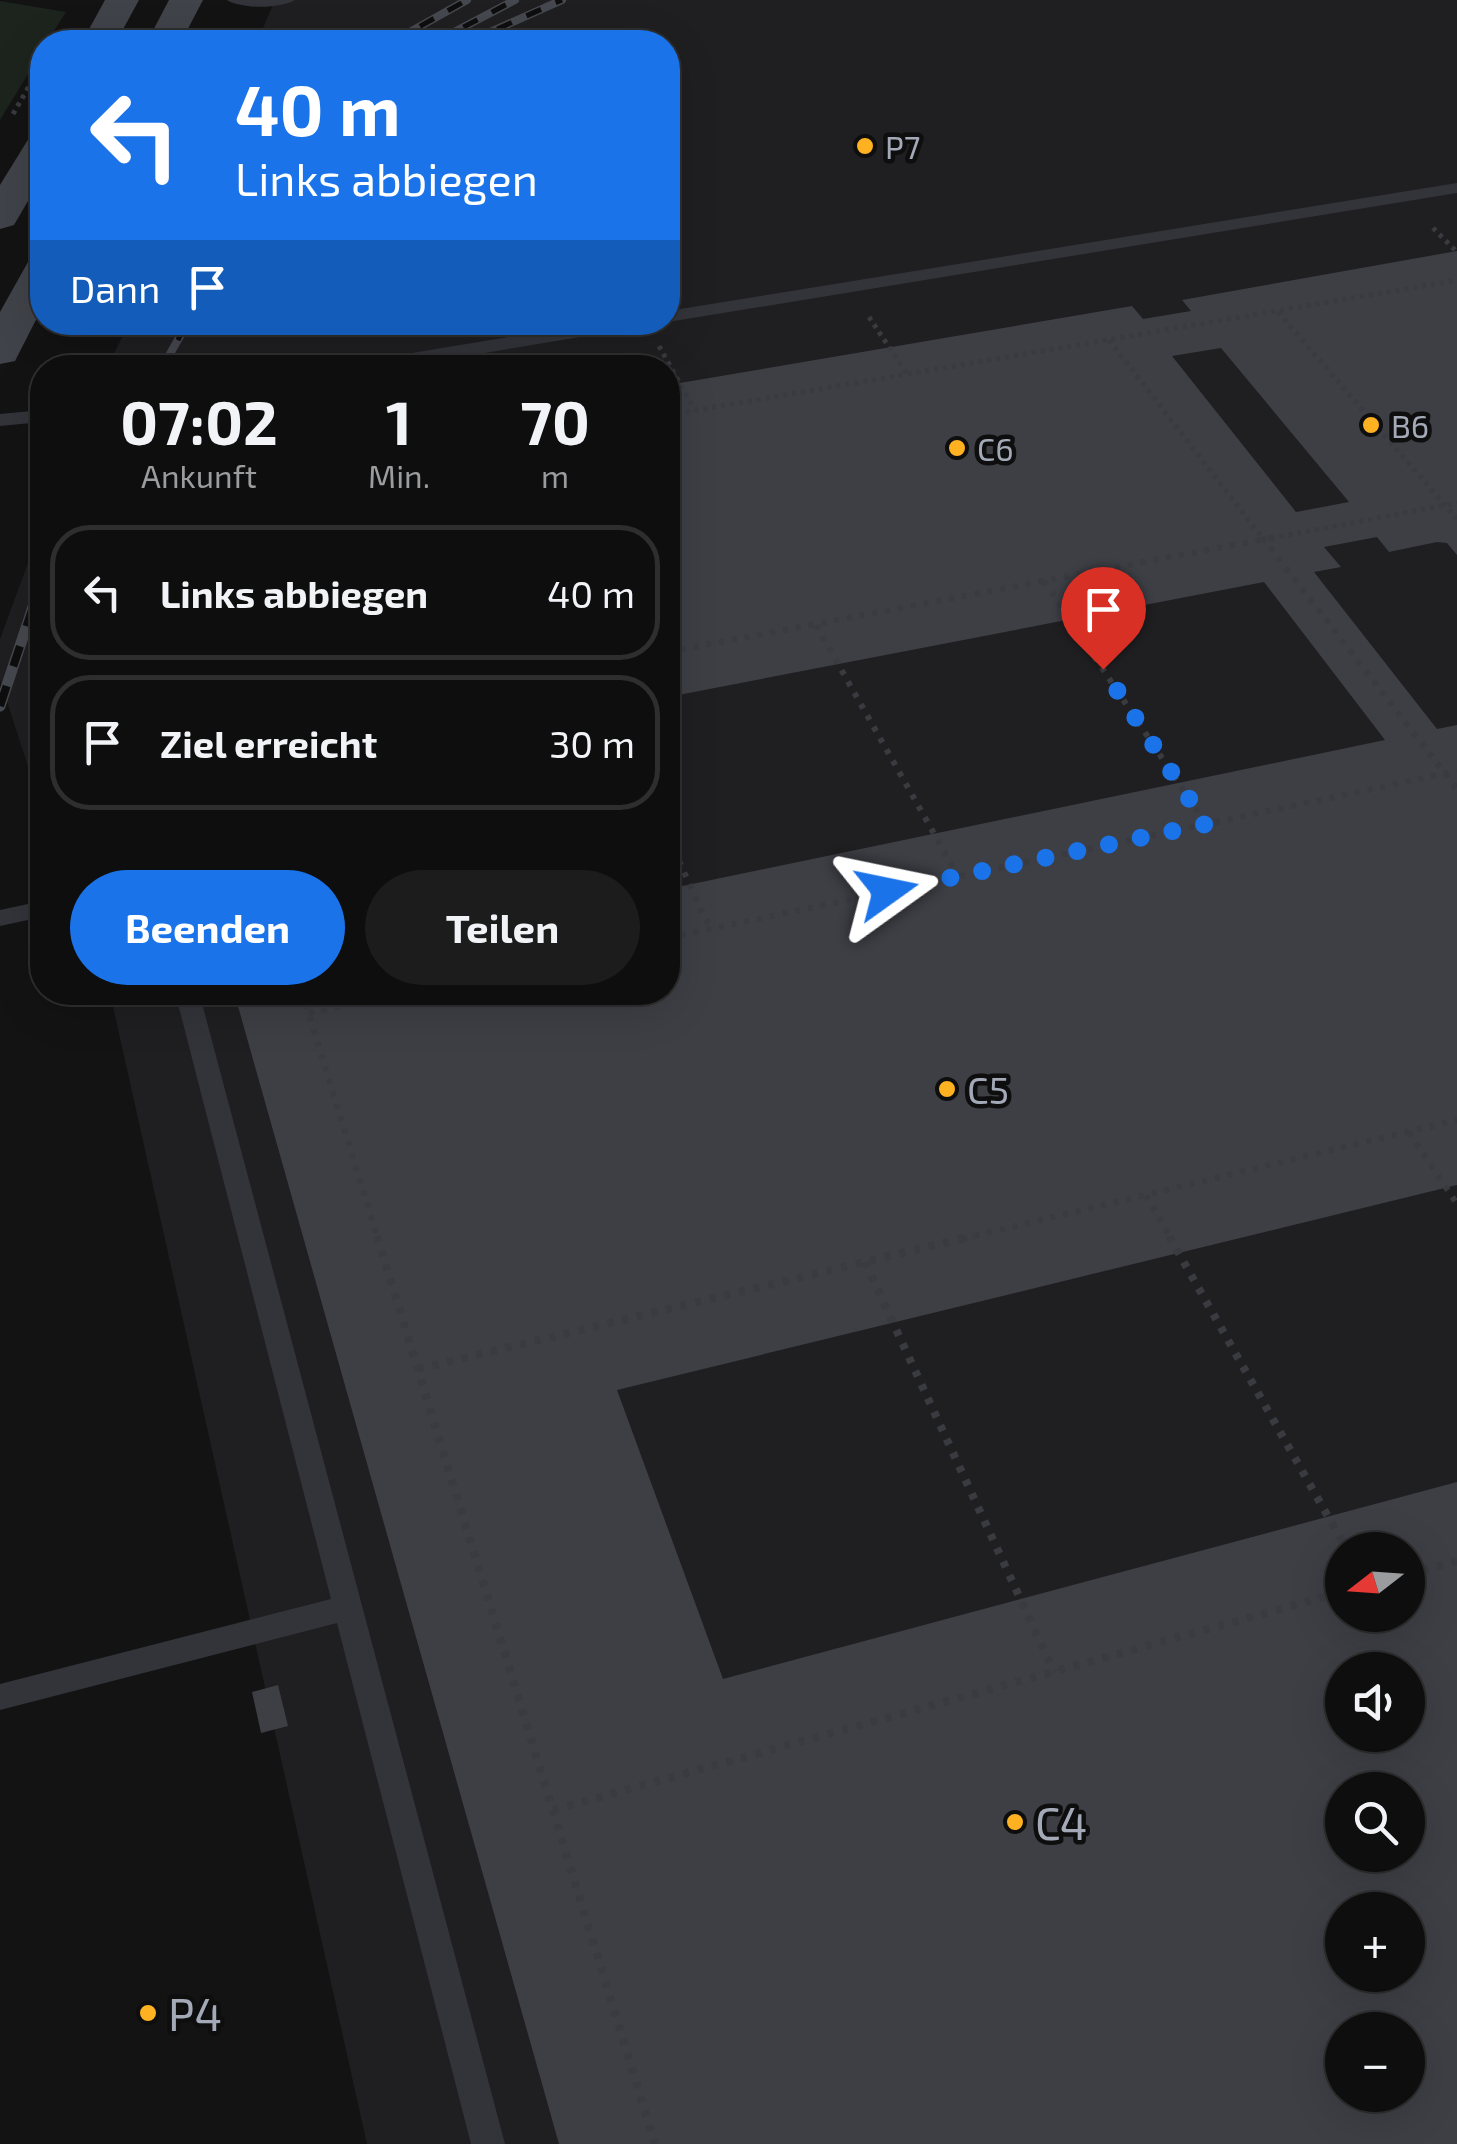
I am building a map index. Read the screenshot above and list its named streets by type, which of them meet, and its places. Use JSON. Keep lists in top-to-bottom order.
{
  "places": [
    "P7",
    "B6",
    "C6",
    "C5",
    "C4",
    "P4"
  ],
  "north": "left",
  "page": {
    "turn": ["40 m", "Links abbiegen"],
    "then": "Dann",
    "eta": [
      "07:02",
      "Ankunft",
      "1",
      "Min.",
      "70",
      "m"
    ],
    "list": [
      {
        "name": "Links abbiegen",
        "value": "40 m"
      },
      {
        "name": "Ziel erreicht",
        "value": "30 m"
      }
    ],
    "buttons": ["Beenden", "Teilen"],
    "map_buttons": ["+", "−"]
  }
}
